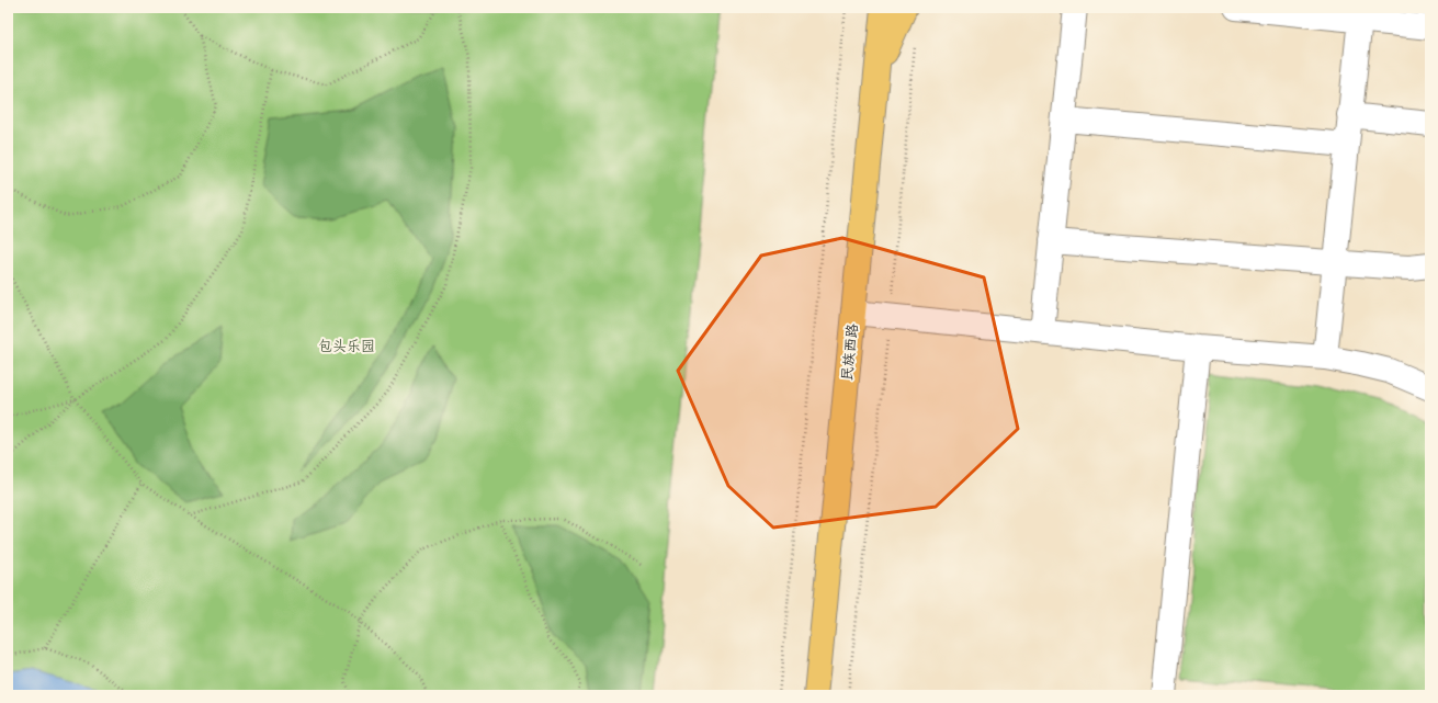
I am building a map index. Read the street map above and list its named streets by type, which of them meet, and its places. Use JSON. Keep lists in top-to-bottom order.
{
  "streets": {
    "main road": ["民族西路"]
  },
  "parks": ["包头乐园"]
}
